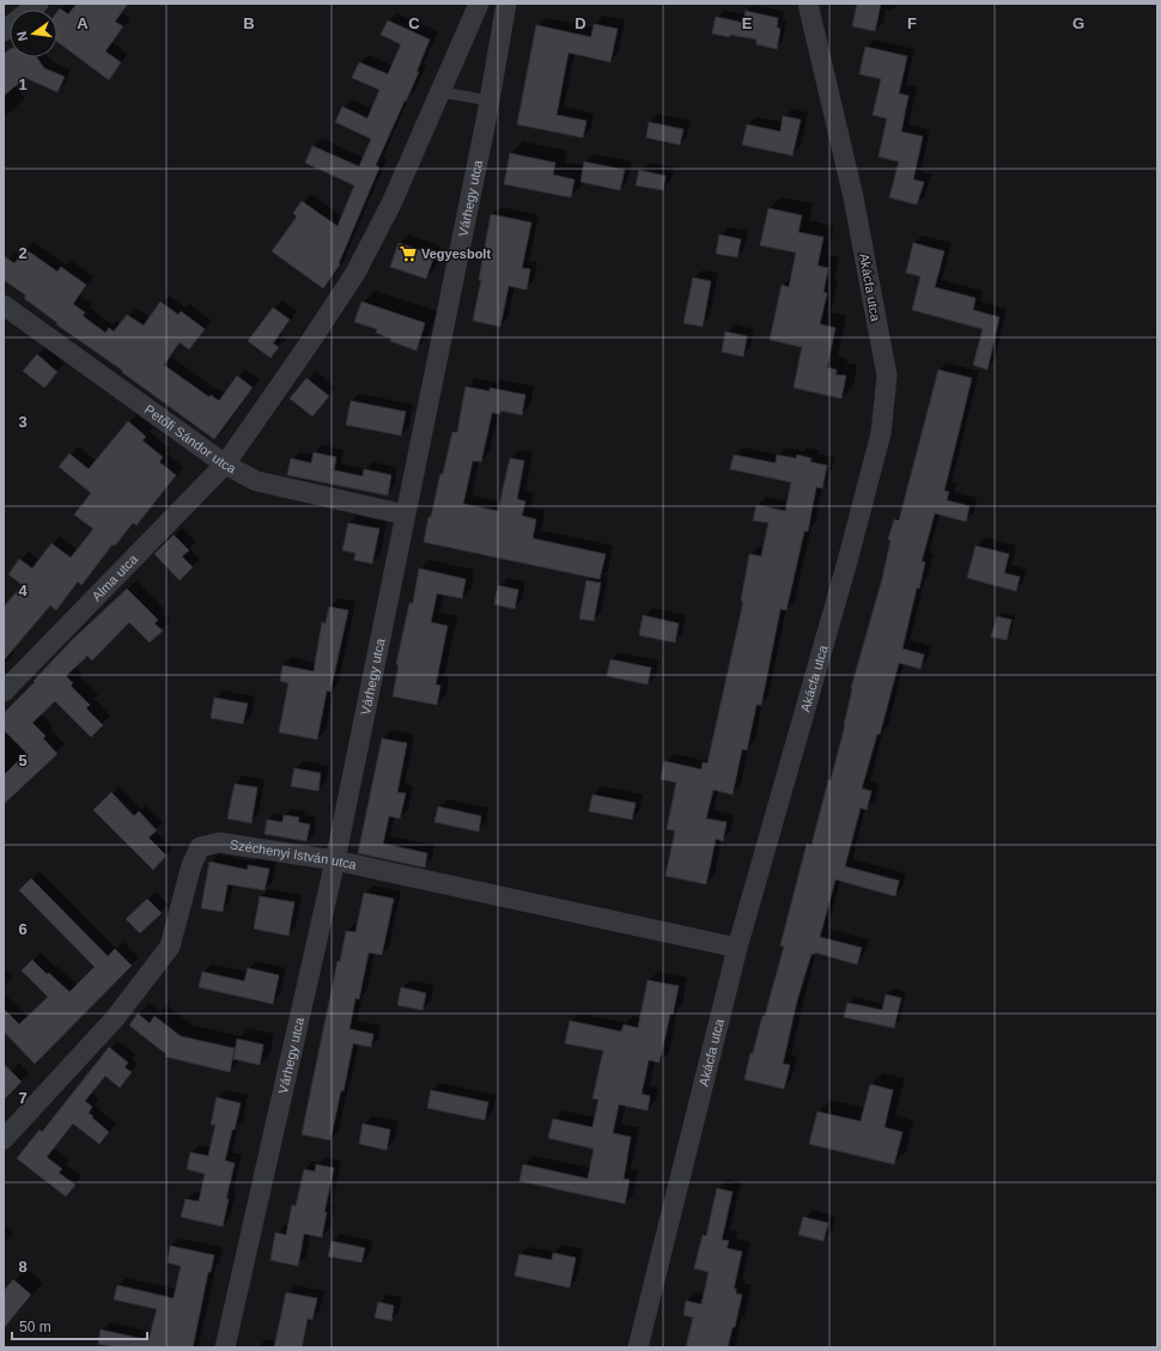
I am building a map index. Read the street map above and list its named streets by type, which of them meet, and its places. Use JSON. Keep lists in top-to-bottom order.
{
  "streets": {
    "street": [
      "Várhegy utca",
      "Akácfa utca",
      "Petőfi Sándor utca",
      "Alma utca",
      "Széchenyi István utca"
    ]
  },
  "crossings": [
    ["Várhegy utca", "Petőfi Sándor utca"],
    ["Várhegy utca", "Széchenyi István utca"],
    ["Akácfa utca", "Széchenyi István utca"],
    ["Petőfi Sándor utca", "Alma utca"]
  ],
  "places": {
    "supermarket": ["Vegyesbolt"]
  },
  "scale_bar": "50 m",
  "north": "left",
  "grid": {
    "columns": [
      "A",
      "B",
      "C",
      "D",
      "E",
      "F",
      "G"
    ],
    "rows": [
      "1",
      "2",
      "3",
      "4",
      "5",
      "6",
      "7",
      "8"
    ]
  }
}
